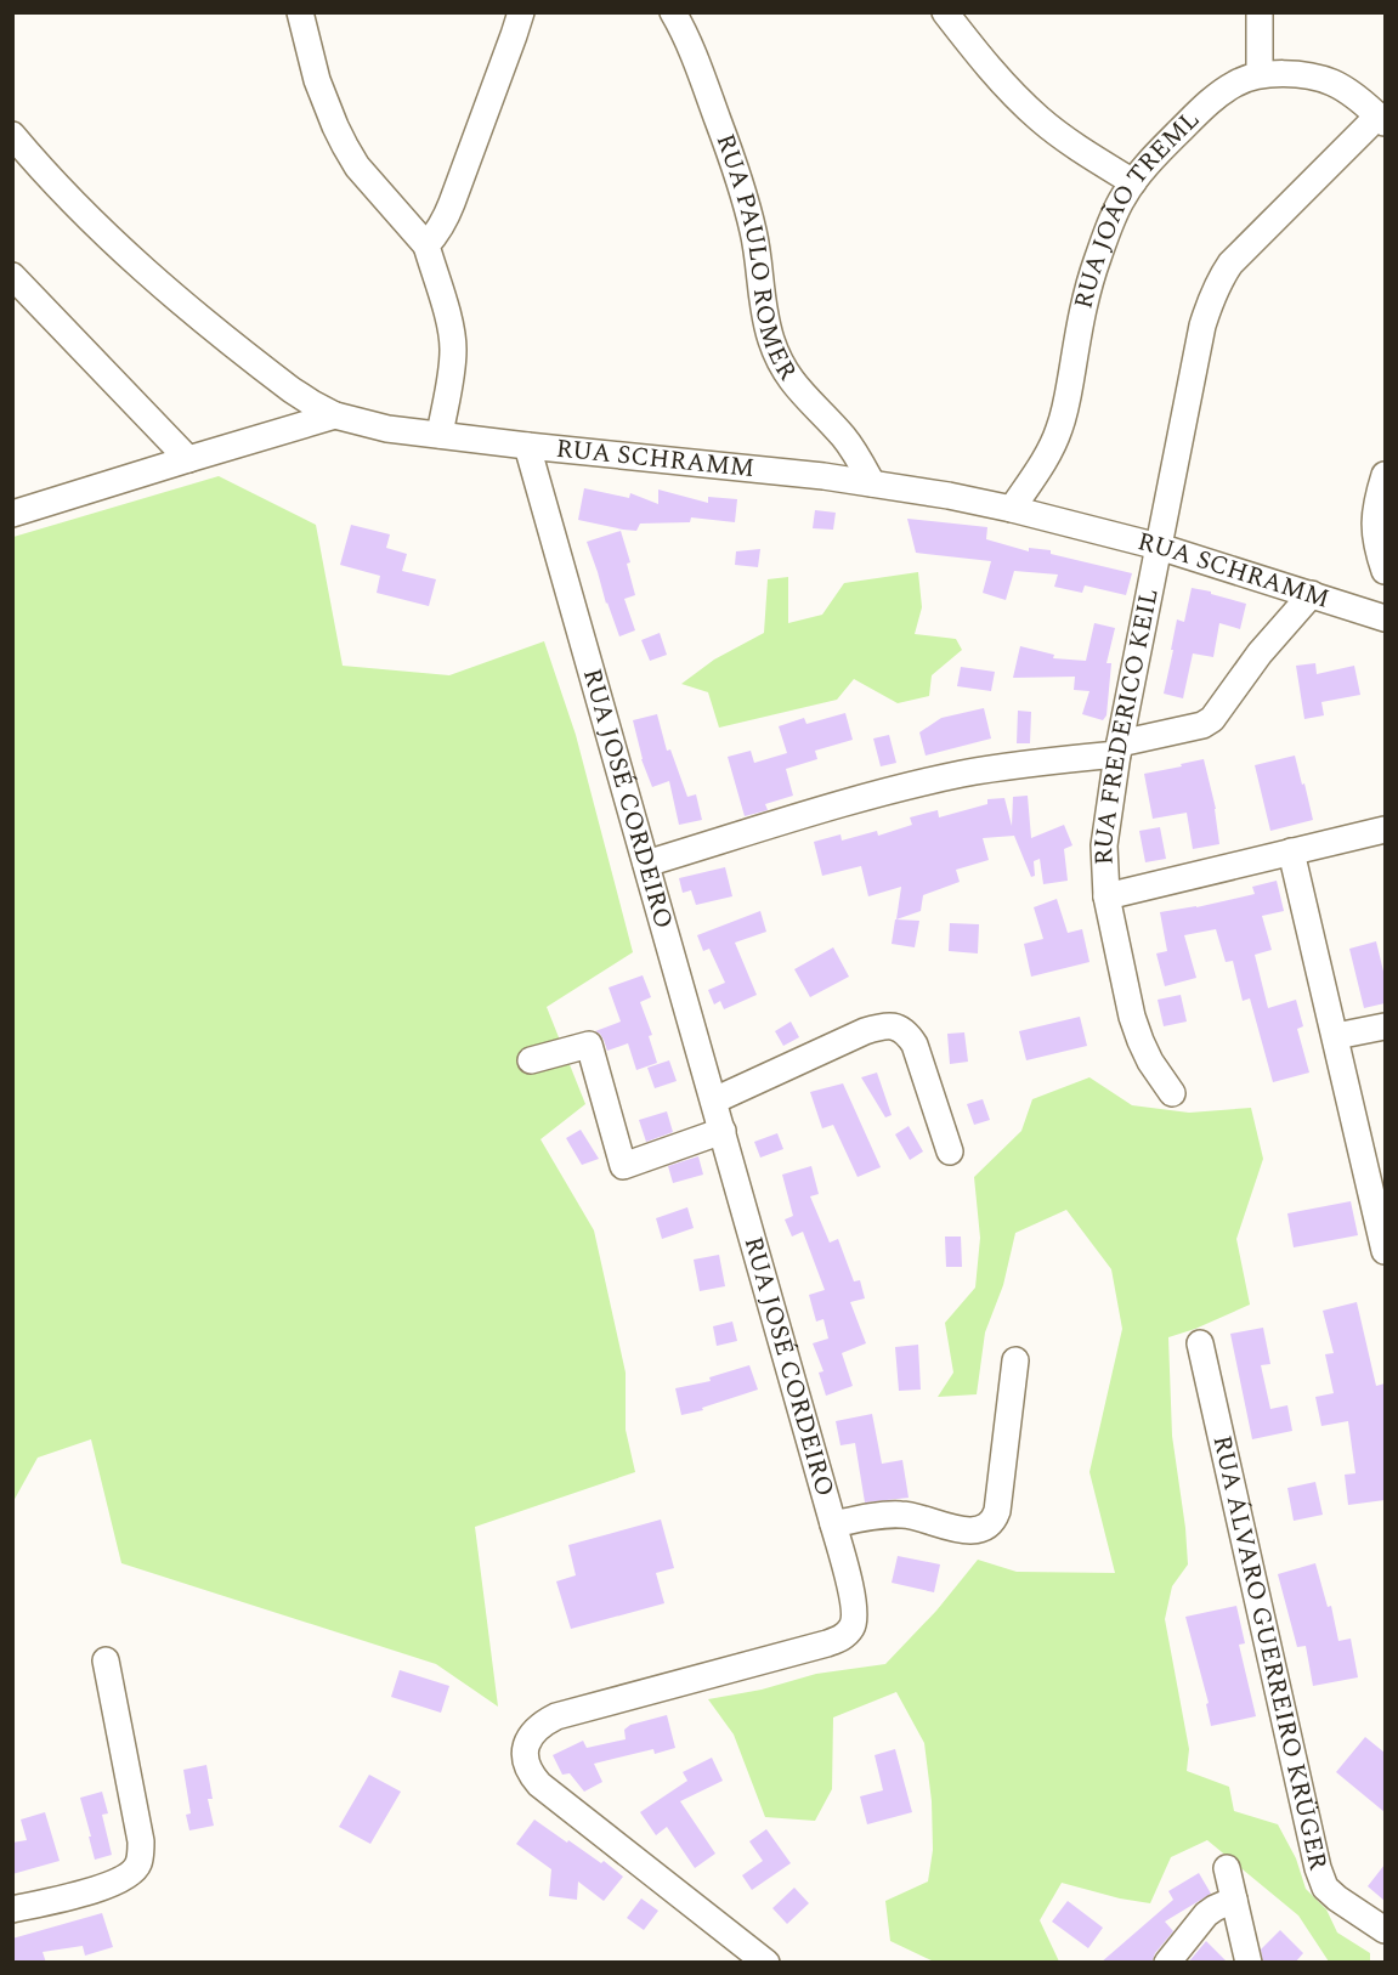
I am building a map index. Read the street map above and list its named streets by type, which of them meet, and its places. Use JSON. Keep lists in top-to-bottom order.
{
  "streets": {
    "street": [
      "RUA JOÃO TREML",
      "RUA PAULO ROMER",
      "RUA SCHRAMM",
      "RUA FREDERICO KEIL",
      "RUA JOSÉ CORDEIRO",
      "RUA ÁLVARO GUERREIRO KRÜGER"
    ]
  },
  "crossings": [
    ["RUA JOÃO TREML", "RUA SCHRAMM"],
    ["RUA JOÃO TREML", "RUA FREDERICO KEIL"],
    ["RUA PAULO ROMER", "RUA SCHRAMM"],
    ["RUA SCHRAMM", "RUA FREDERICO KEIL"],
    ["RUA SCHRAMM", "RUA JOSÉ CORDEIRO"]
  ]
}
